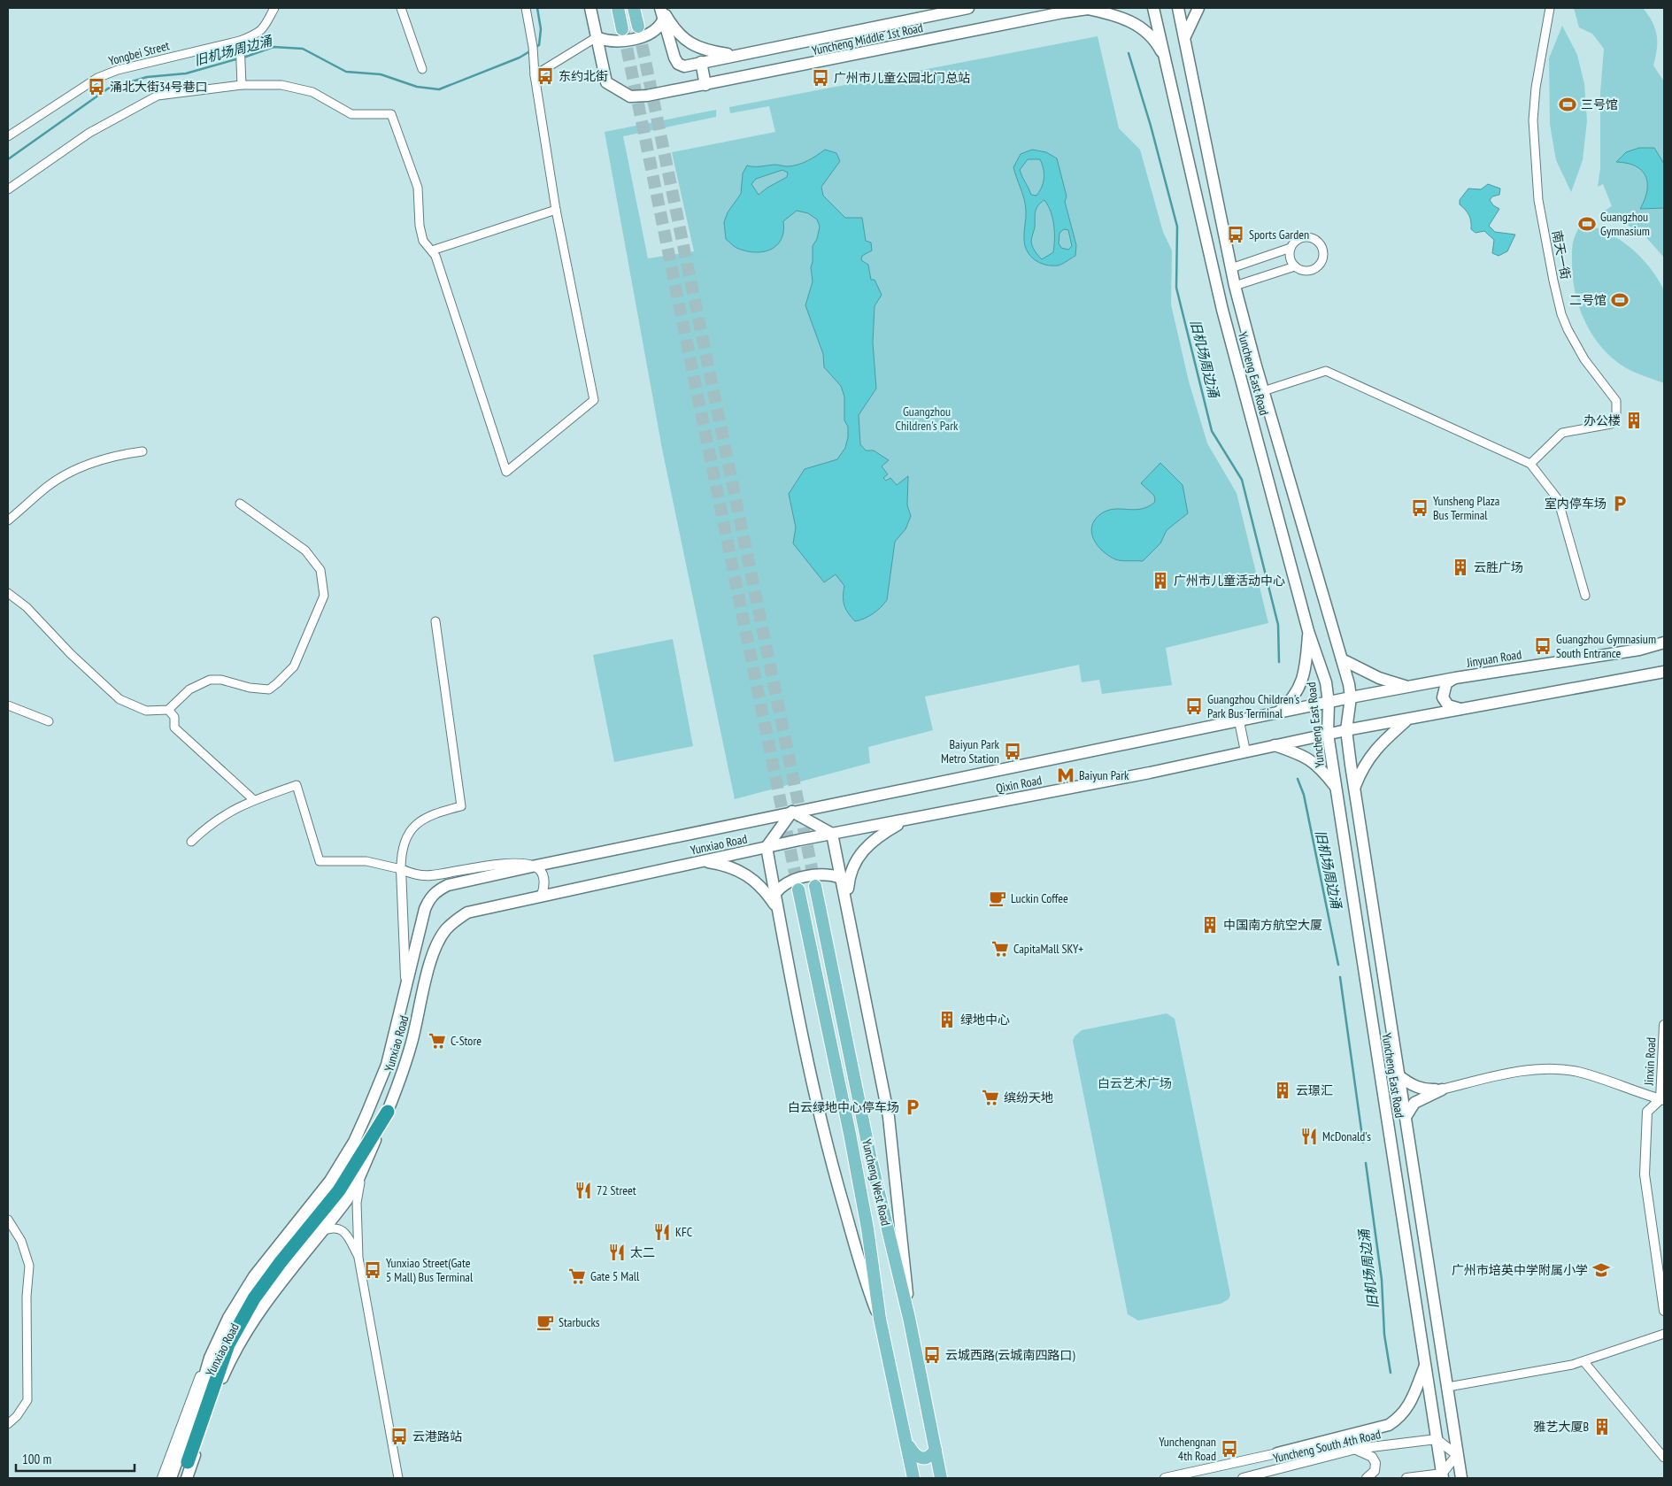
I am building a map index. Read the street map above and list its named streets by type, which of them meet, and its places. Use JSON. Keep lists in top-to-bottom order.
{
  "streets": {
    "main road": [
      "Yuncheng Middle 1st Road",
      "Yuncheng East Road",
      "Jinyuan Road",
      "Qixin Road",
      "Yunxiao Road",
      "Yuncheng West Road"
    ],
    "street": [
      "Yongbei Street",
      "南天一街",
      "Jinxin Road",
      "Yuncheng South 4th Road"
    ]
  },
  "crossings": [
    ["Yuncheng Middle 1st Road", "Yuncheng East Road"],
    ["Yuncheng East Road", "Jinyuan Road"],
    ["Yuncheng East Road", "Qixin Road"],
    ["Yuncheng East Road", "Yuncheng South 4th Road"],
    ["Jinyuan Road", "Qixin Road"],
    ["Qixin Road", "Yunxiao Road"]
  ],
  "water": ["旧机场周边涌"],
  "parks": ["Guangzhou Children's Park", "白云艺术广场"],
  "places": {
    "bus stop": [
      "东约北街",
      "广州市儿童公园北门总站",
      "涌北大街34号巷口",
      "Sports Garden",
      "Yunsheng Plaza Bus Terminal",
      "Guangzhou Gymnasium South Entrance",
      "Guangzhou Children's Park Bus Terminal",
      "Baiyun Park Metro Station",
      "Yunxiao Street(Gate 5 Mall) Bus Terminal",
      "云城西路(云城南四路口)",
      "云港路站",
      "Yunchengnan 4th Road"
    ],
    "sports": ["三号馆", "Guangzhou Gymnasium", "二号馆"],
    "building": [
      "办公楼",
      "云胜广场",
      "广州市儿童活动中心",
      "中国南方航空大厦",
      "绿地中心",
      "云璟汇",
      "雅艺大厦B"
    ],
    "parking": ["室内停车场", "白云绿地中心停车场"],
    "metro station": ["Baiyun Park"],
    "cafe": ["Luckin Coffee", "Starbucks"],
    "supermarket": [
      "CapitaMall SKY+",
      "C-Store",
      "缤纷天地",
      "Gate 5 Mall"
    ],
    "restaurant": [
      "McDonald's",
      "72 Street",
      "KFC",
      "太二"
    ],
    "school or university": ["广州市培英中学附属小学"]
  },
  "scale_bar": "100 m"
}
